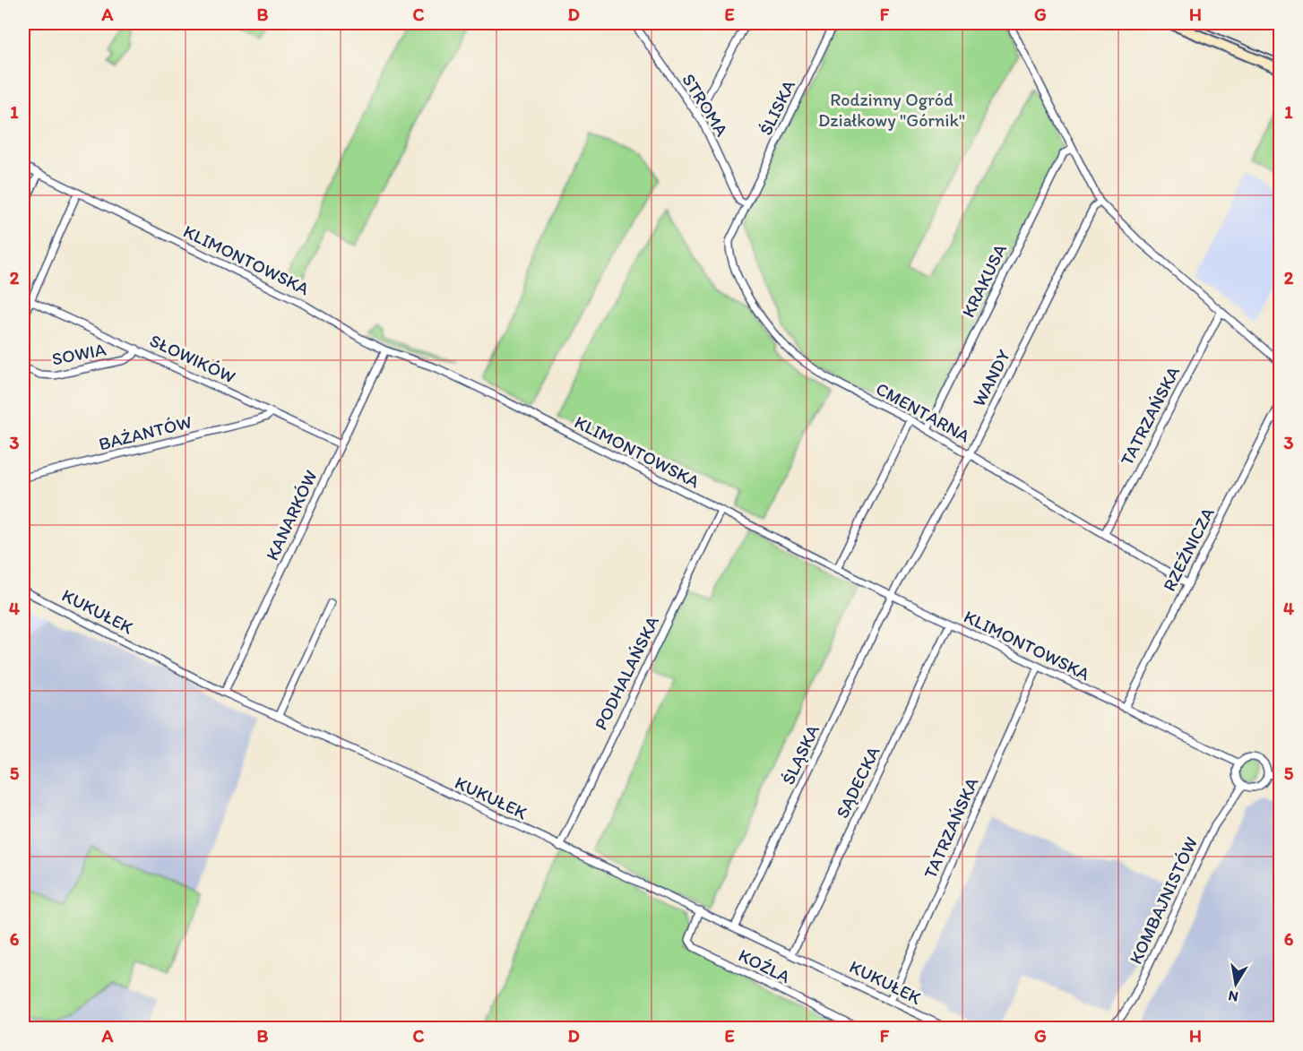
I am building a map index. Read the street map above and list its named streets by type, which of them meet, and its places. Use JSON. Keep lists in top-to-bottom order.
{
  "streets": {
    "street": [
      "STROMA",
      "ŚLISKA",
      "KLIMONTOWSKA",
      "KRAKUSA",
      "SOWIA",
      "SŁOWIKÓW",
      "WANDY",
      "CMENTARNA",
      "TATRZAŃSKA",
      "BAŻANTÓW",
      "KANARKÓW",
      "RZEŹNICZA",
      "KUKUŁEK",
      "PODHALAŃSKA",
      "ŚLĄSKA",
      "SĄDECKA",
      "KOMBAJNISTÓW",
      "KOŹLA"
    ]
  },
  "crossings": [
    ["STROMA", "ŚLISKA"],
    ["STROMA", "CMENTARNA"],
    ["ŚLISKA", "CMENTARNA"],
    ["KLIMONTOWSKA", "WANDY"],
    ["KLIMONTOWSKA", "TATRZAŃSKA"],
    ["KLIMONTOWSKA", "KANARKÓW"],
    ["KLIMONTOWSKA", "RZEŹNICZA"],
    ["KLIMONTOWSKA", "PODHALAŃSKA"],
    ["KLIMONTOWSKA", "ŚLĄSKA"],
    ["KLIMONTOWSKA", "SĄDECKA"],
    ["KLIMONTOWSKA", "KOMBAJNISTÓW"],
    ["KRAKUSA", "CMENTARNA"],
    ["SOWIA", "SŁOWIKÓW"],
    ["SŁOWIKÓW", "BAŻANTÓW"],
    ["SŁOWIKÓW", "KANARKÓW"],
    ["WANDY", "CMENTARNA"],
    ["WANDY", "ŚLĄSKA"],
    ["CMENTARNA", "TATRZAŃSKA"],
    ["CMENTARNA", "RZEŹNICZA"],
    ["TATRZAŃSKA", "KUKUŁEK"],
    ["KANARKÓW", "KUKUŁEK"],
    ["KUKUŁEK", "PODHALAŃSKA"],
    ["KUKUŁEK", "ŚLĄSKA"],
    ["KUKUŁEK", "SĄDECKA"],
    ["KUKUŁEK", "KOŹLA"]
  ],
  "parks": ["Rodzinny Ogród Działkowy \"Górnik\""],
  "north": "bottom",
  "grid": {
    "columns": [
      "A",
      "B",
      "C",
      "D",
      "E",
      "F",
      "G",
      "H"
    ],
    "rows": [
      "1",
      "2",
      "3",
      "4",
      "5",
      "6"
    ]
  }
}
